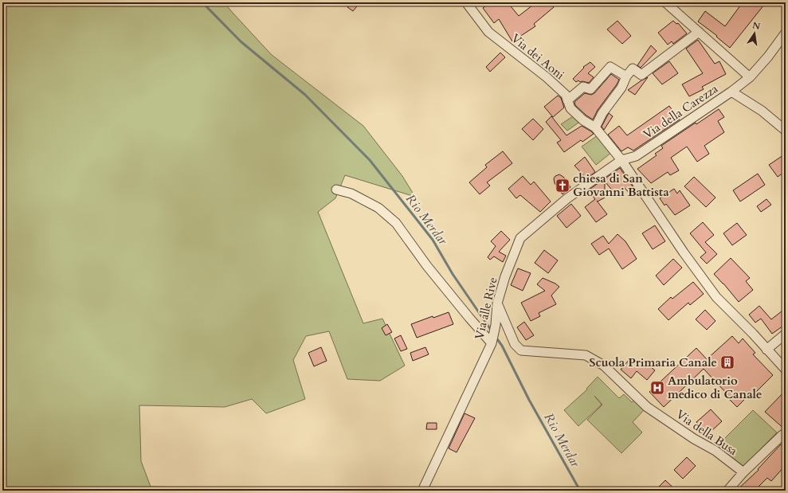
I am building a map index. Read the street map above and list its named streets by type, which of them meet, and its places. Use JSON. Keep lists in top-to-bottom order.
{
  "streets": {
    "street": [
      "Via dei Aoni",
      "Via della Carezza",
      "Via alle Rive",
      "Via della Busa"
    ]
  },
  "crossings": [
    ["Via dei Aoni", "Via della Carezza"],
    ["Via della Carezza", "Via alle Rive"],
    ["Via alle Rive", "Via della Busa"]
  ],
  "water": ["Rio Merdar"],
  "places": {
    "church": ["chiesa di San Giovanni Battista"],
    "building": ["Scuola Primaria Canale"],
    "hospital": ["Ambulatorio medico di Canale"]
  },
  "north": "top"
}
